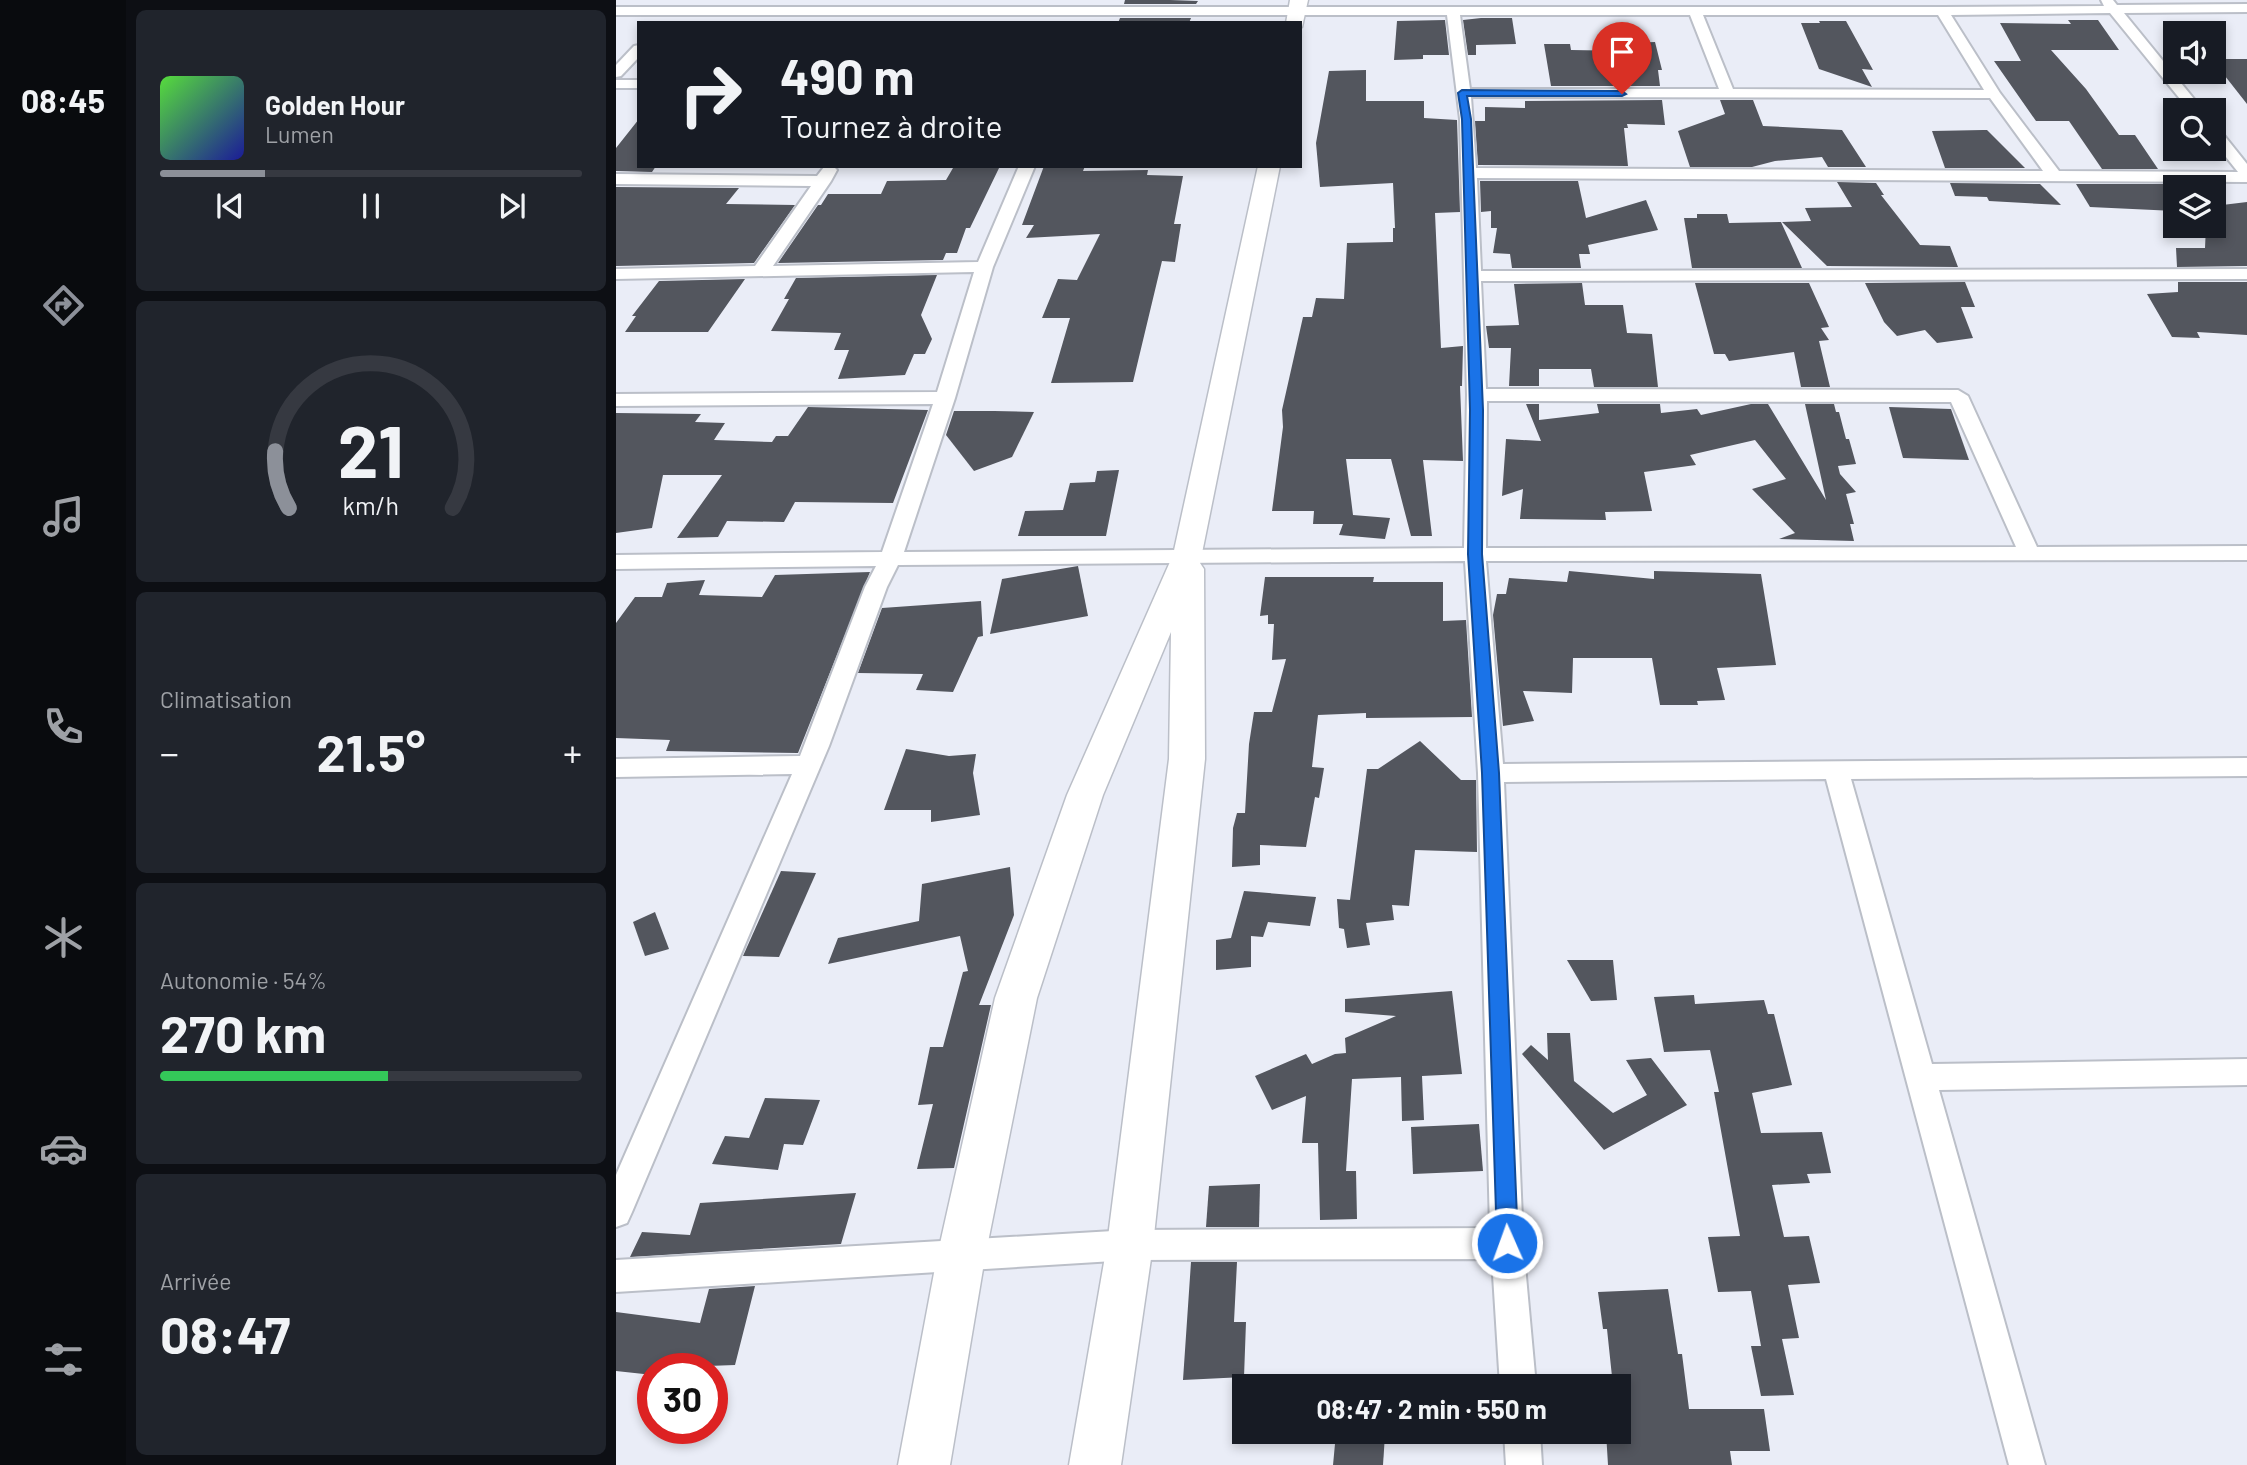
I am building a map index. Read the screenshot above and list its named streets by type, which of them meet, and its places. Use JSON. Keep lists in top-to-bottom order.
{
  "page": {
    "tabs": "08:45",
    "turn": ["490 m", "Tournez à droite"],
    "song": ["Golden Hour", "Lumen"],
    "tile": [
      "Climatisation",
      ["Autonomie · 54%", "270 km"],
      ["Arrivée", "08:47"]
    ],
    "heat": ["−", "21.5°", "+"],
    "limit": "30",
    "trip": "08:47 · 2 min · 550 m",
    "gauge": ["21", "km/h"]
  }
}
